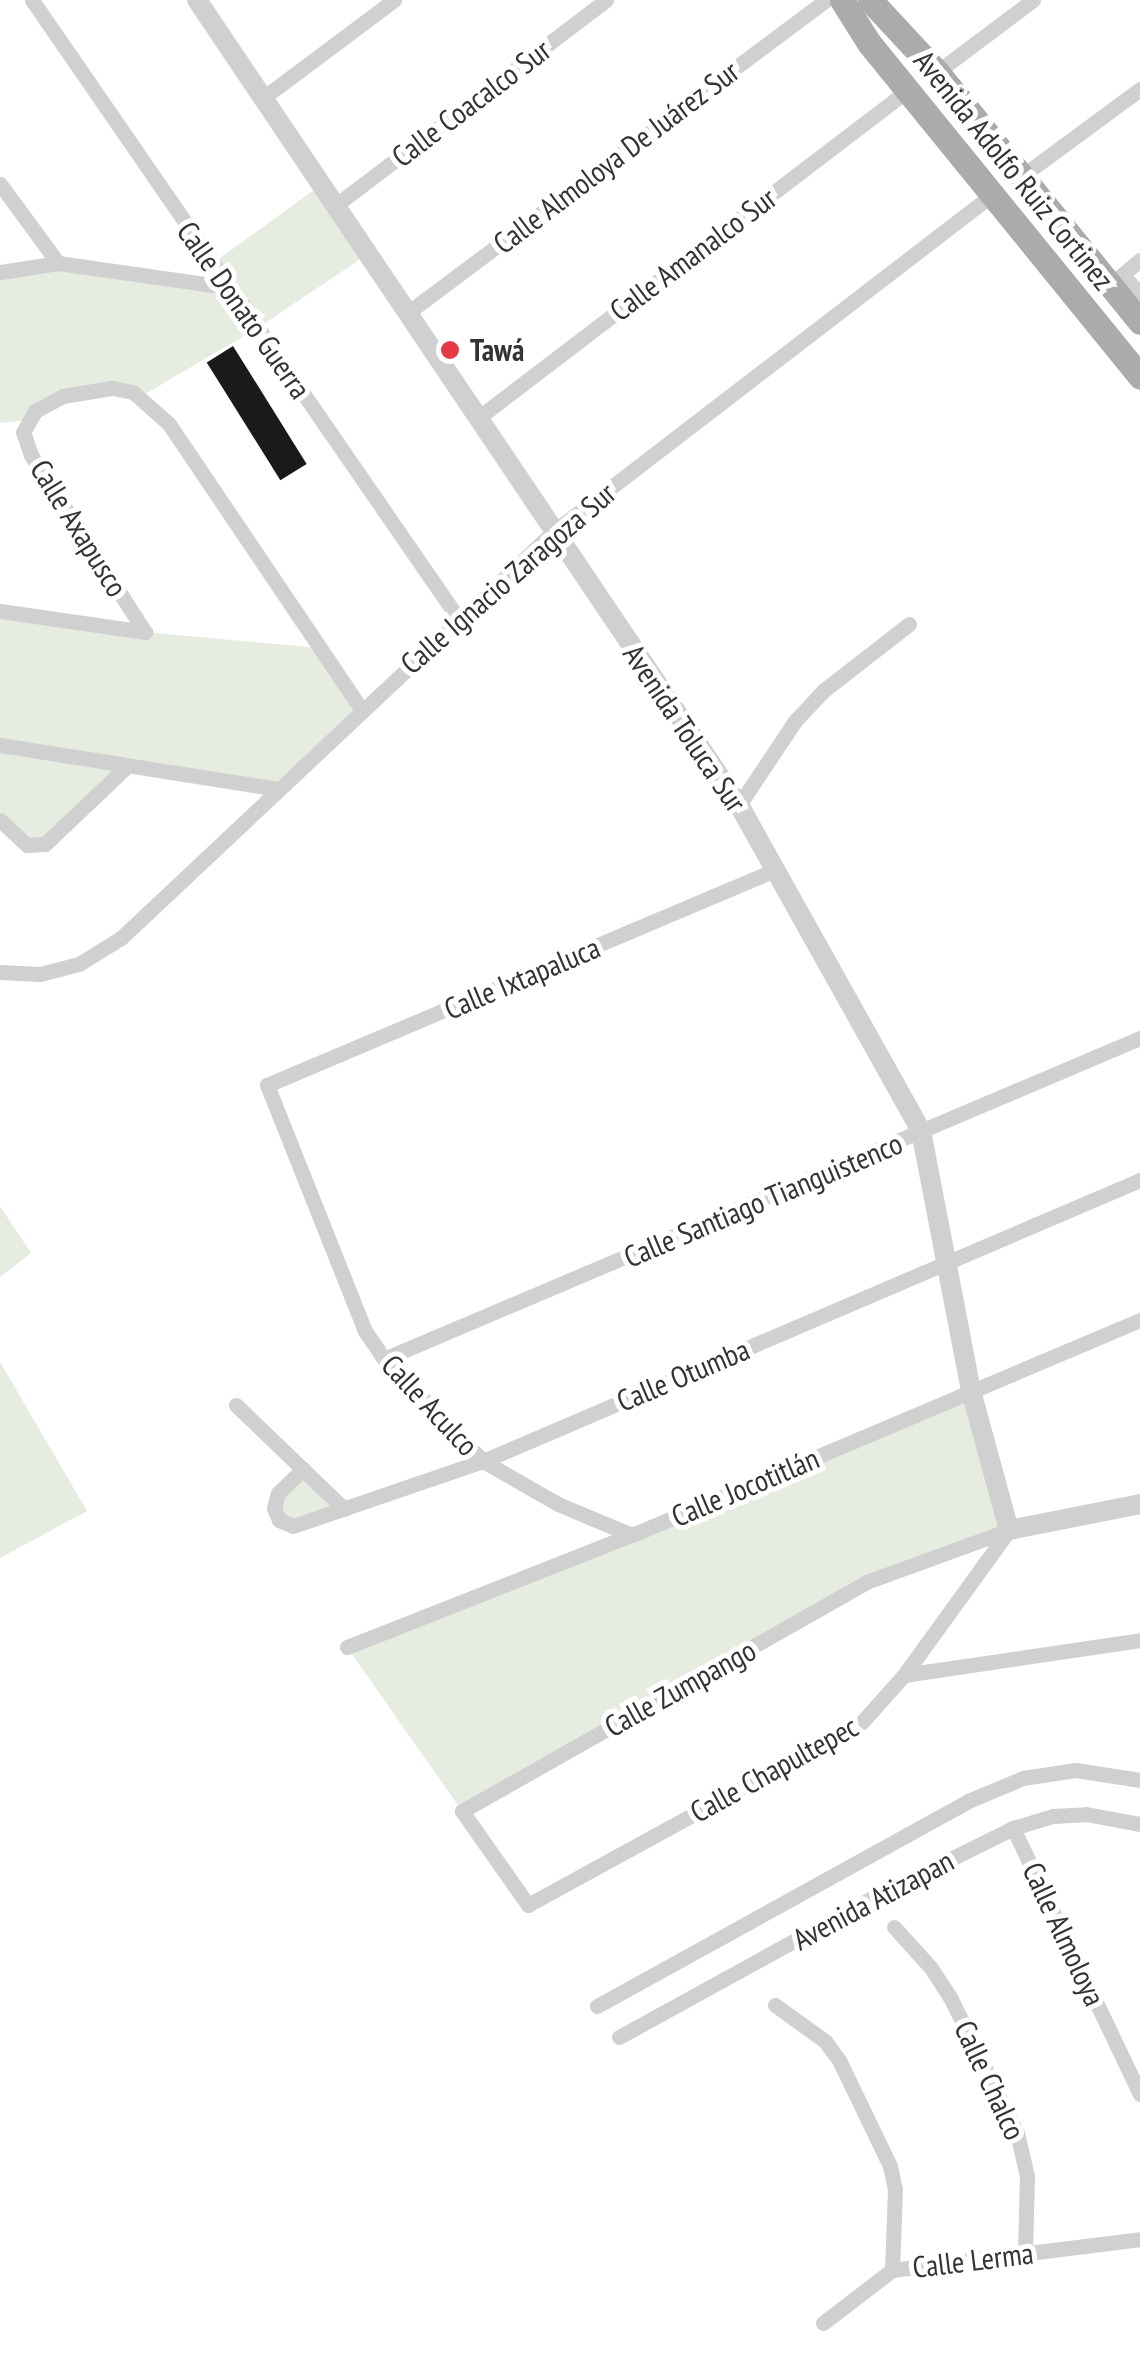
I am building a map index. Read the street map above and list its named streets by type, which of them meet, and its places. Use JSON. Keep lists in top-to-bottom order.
{
  "streets": {
    "main road": ["Avenida Adolfo Ruiz Cortinez"],
    "street": [
      "Calle Coacalco Sur",
      "Calle Almoloya De Juárez Sur",
      "Calle Amanalco Sur",
      "Calle Donato Guerra",
      "Calle Axapusco",
      "Calle Ignacio Zaragoza Sur",
      "Avenida Toluca Sur",
      "Calle Ixtapaluca",
      "Calle Santiago Tianguistenco",
      "Calle Otumba",
      "Calle Aculco",
      "Calle Jocotitlán",
      "Calle Zumpango",
      "Calle Chapultepec",
      "Avenida Atizapan",
      "Calle Almoloya",
      "Calle Chalco",
      "Calle Lerma"
    ]
  },
  "crossings": [
    ["Calle Coacalco Sur", "Avenida Toluca Sur"],
    ["Calle Almoloya De Juárez Sur", "Avenida Toluca Sur"],
    ["Avenida Adolfo Ruiz Cortinez", "Calle Amanalco Sur"],
    ["Avenida Adolfo Ruiz Cortinez", "Calle Ignacio Zaragoza Sur"],
    ["Calle Amanalco Sur", "Avenida Toluca Sur"],
    ["Calle Donato Guerra", "Calle Ignacio Zaragoza Sur"],
    ["Calle Axapusco", "Calle Ignacio Zaragoza Sur"],
    ["Calle Ignacio Zaragoza Sur", "Avenida Toluca Sur"],
    ["Avenida Toluca Sur", "Calle Ixtapaluca"],
    ["Avenida Toluca Sur", "Calle Santiago Tianguistenco"],
    ["Avenida Toluca Sur", "Calle Otumba"],
    ["Avenida Toluca Sur", "Calle Jocotitlán"],
    ["Avenida Toluca Sur", "Calle Zumpango"],
    ["Avenida Toluca Sur", "Calle Chapultepec"],
    ["Calle Ixtapaluca", "Calle Aculco"],
    ["Calle Santiago Tianguistenco", "Calle Aculco"],
    ["Calle Otumba", "Calle Aculco"],
    ["Calle Aculco", "Calle Jocotitlán"],
    ["Calle Zumpango", "Calle Chapultepec"],
    ["Avenida Atizapan", "Calle Almoloya"],
    ["Calle Chalco", "Calle Lerma"]
  ],
  "places": ["Tawá"]
}
